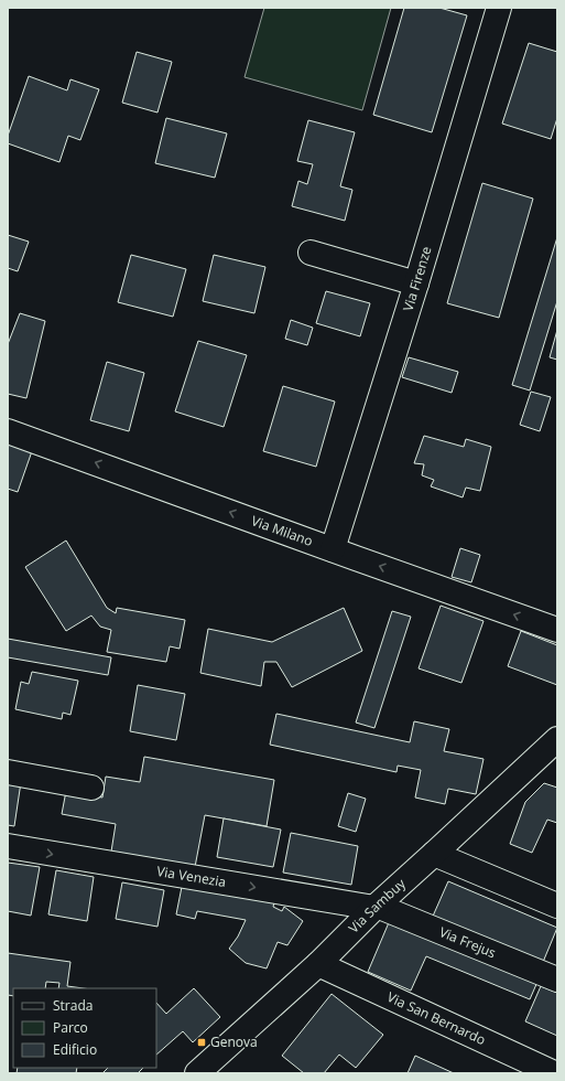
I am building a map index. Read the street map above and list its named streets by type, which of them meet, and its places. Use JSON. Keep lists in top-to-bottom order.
{
  "streets": {
    "street": [
      "Via Firenze",
      "Via Milano",
      "Via Venezia",
      "Via Sambuy",
      "Via Frejus",
      "Via San Bernardo"
    ]
  },
  "crossings": [
    ["Via Firenze", "Via Milano"],
    ["Via Venezia", "Via Sambuy"],
    ["Via Venezia", "Via Frejus"],
    ["Via Sambuy", "Via Frejus"],
    ["Via Sambuy", "Via San Bernardo"]
  ],
  "one_way": ["Via Milano", "Via Venezia"],
  "places": {
    "transit": ["Genova"]
  },
  "legend": ["Strada", "Parco", "Edificio"]
}
